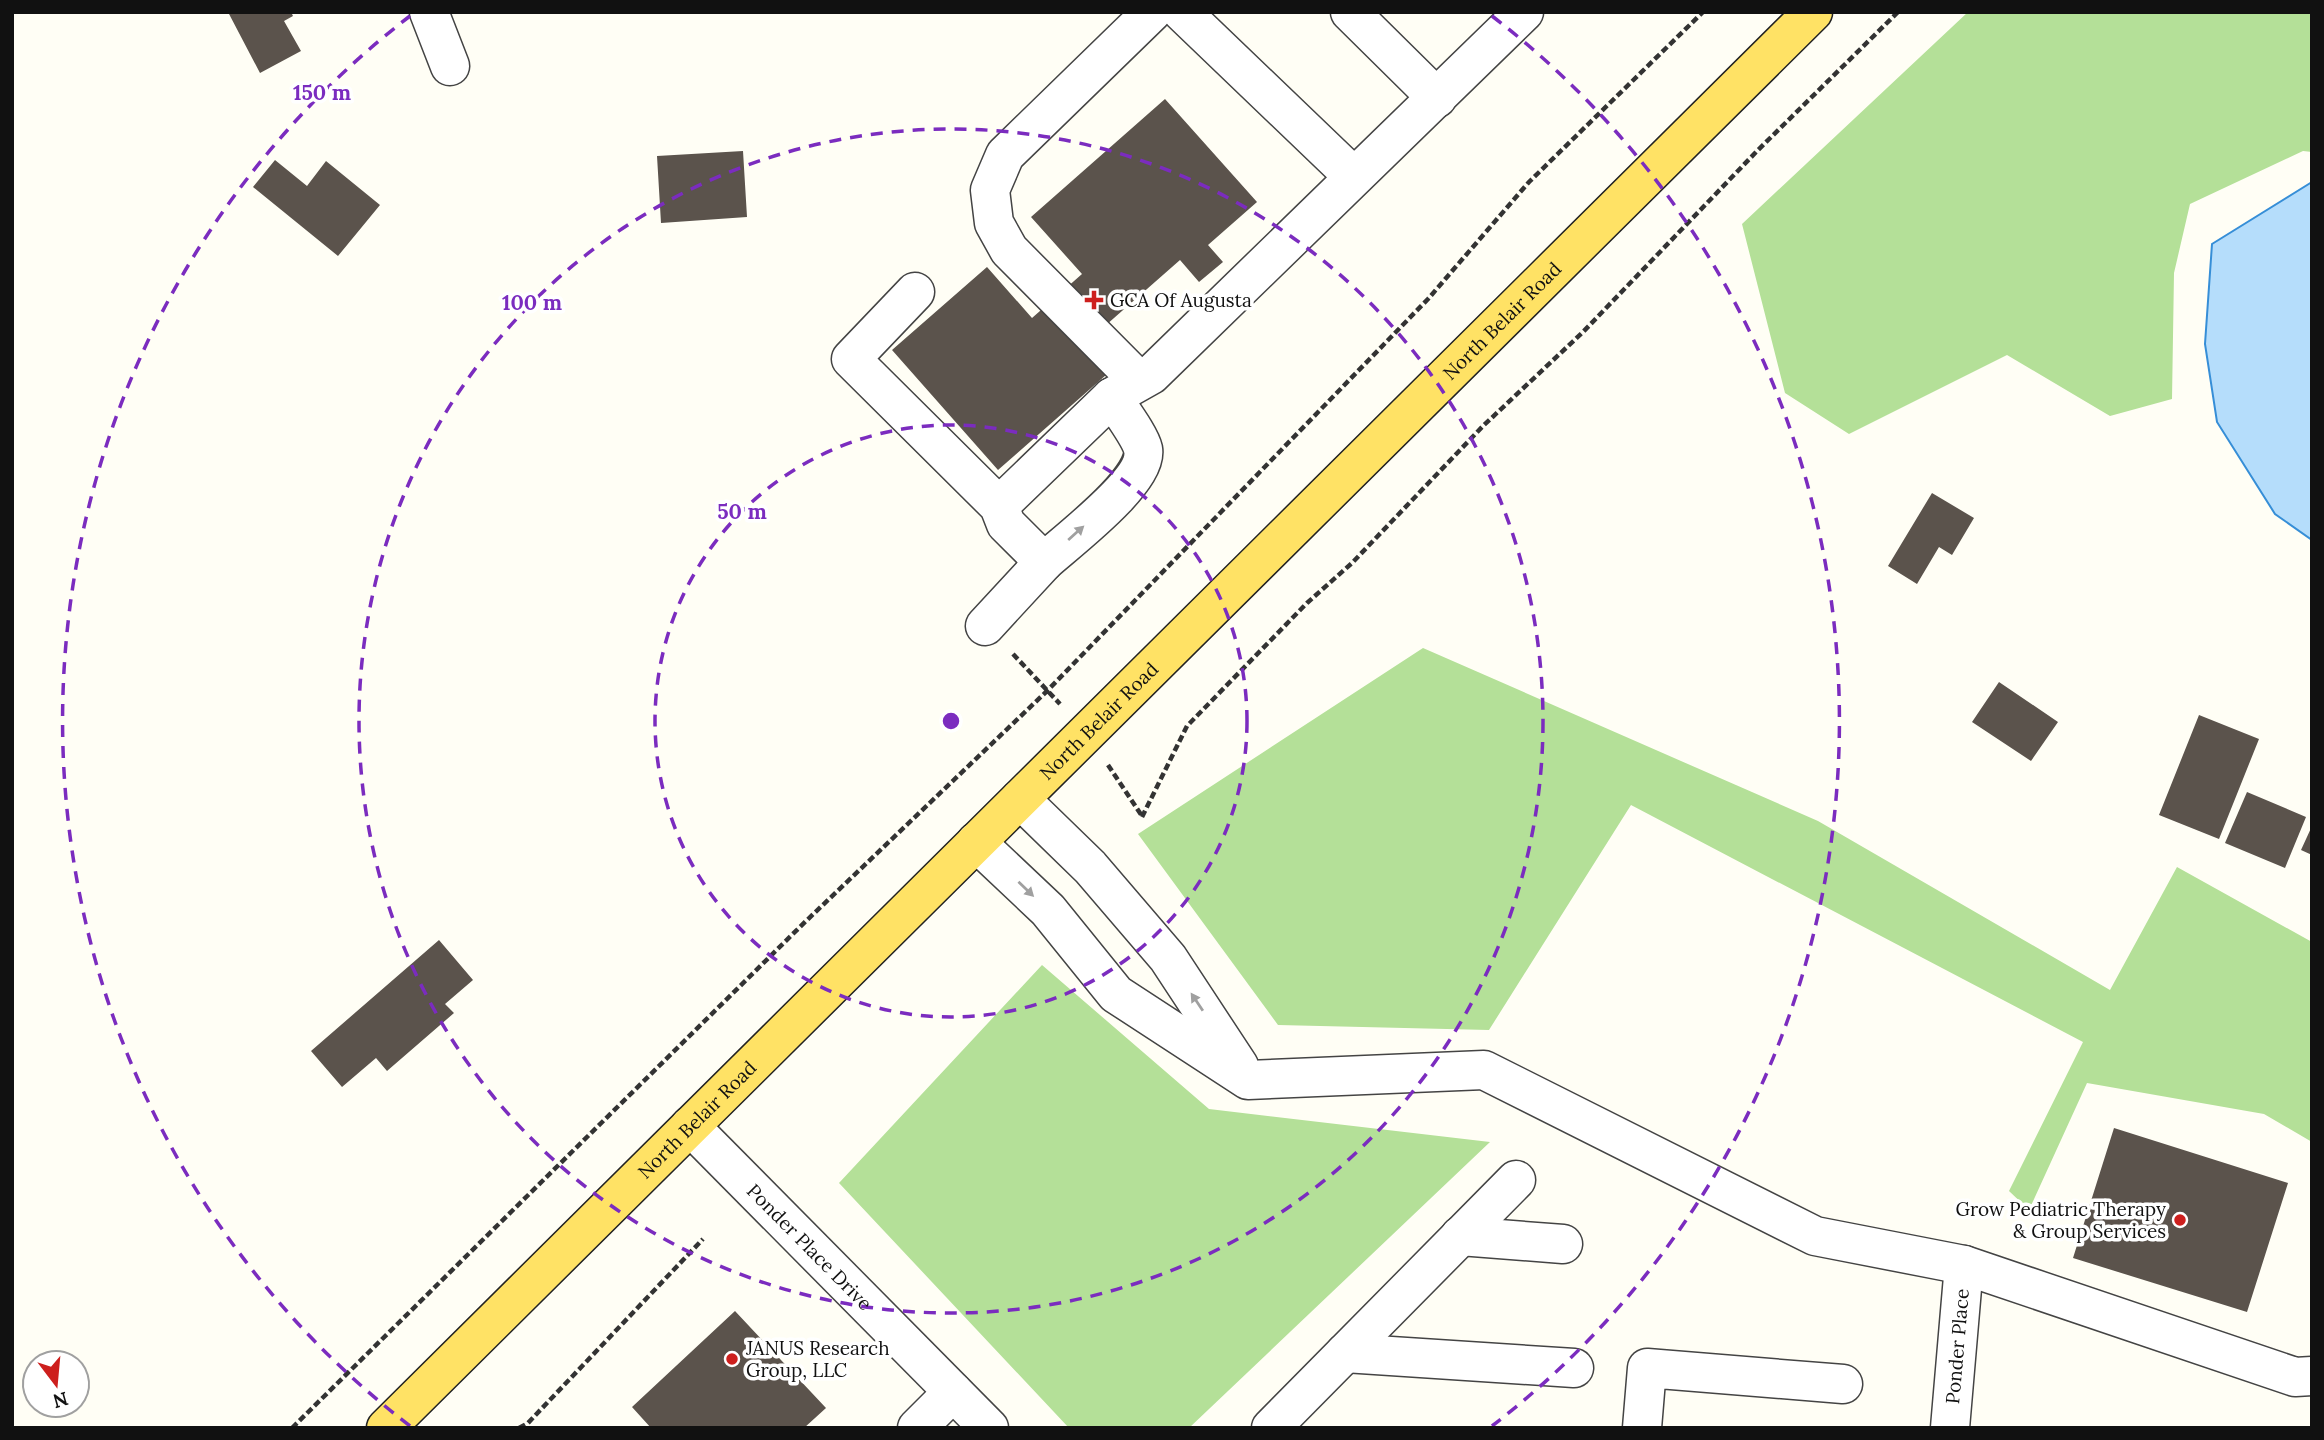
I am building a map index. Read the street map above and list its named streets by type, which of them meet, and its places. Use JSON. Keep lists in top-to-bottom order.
{
  "streets": {
    "main road": ["North Belair Road"],
    "street": ["Ponder Place Drive", "Ponder Place"]
  },
  "crossings": [
    ["North Belair Road", "Ponder Place Drive"]
  ],
  "places": {
    "health": ["GCA Of Augusta"],
    "other": ["Grow Pediatric Therapy & Group Services", "JANUS Research Group, LLC"]
  },
  "north": "bottom",
  "rings": ["150 m", "100 m", "50 m"]
}
